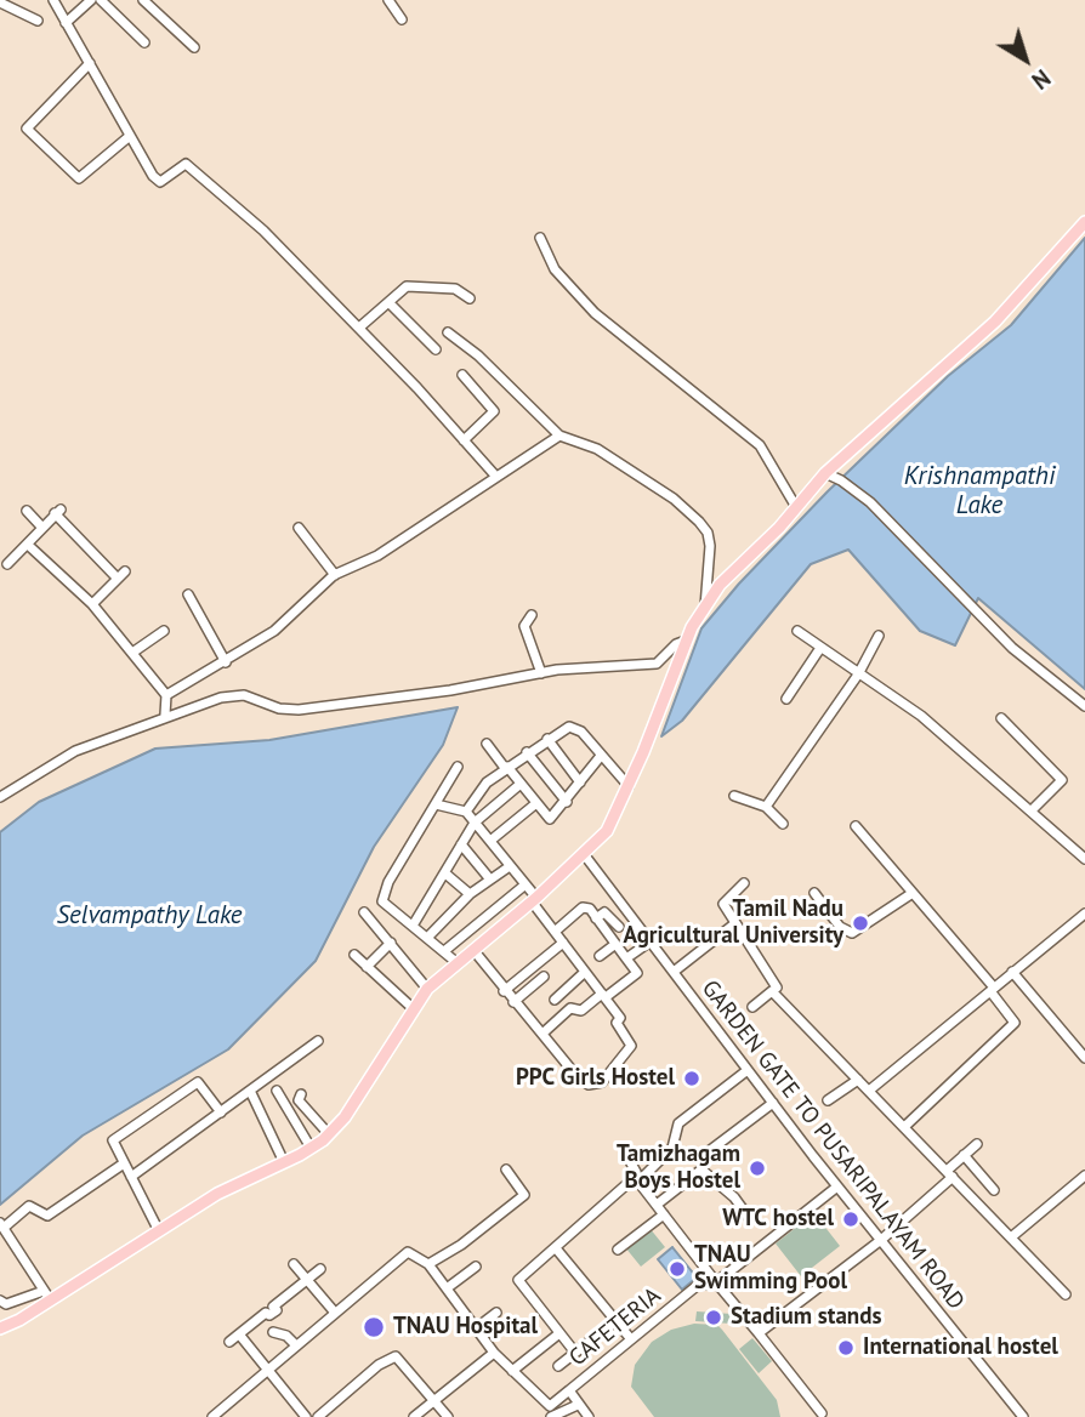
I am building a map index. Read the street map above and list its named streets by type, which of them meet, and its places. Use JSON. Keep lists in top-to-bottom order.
{
  "streets": {
    "street": ["GARDEN GATE TO PUSARIPALAYAM ROAD", "CAFETERIA"]
  },
  "crossings": [
    ["GARDEN GATE TO PUSARIPALAYAM ROAD", "CAFETERIA"]
  ],
  "water": ["Krishnampathi Lake", "Selvampathy Lake"],
  "places": [
    "Tamil Nadu Agricultural University",
    "PPC Girls Hostel",
    "Tamizhagam Boys Hostel",
    "WTC hostel",
    "TNAU Swimming Pool",
    "Stadium stands",
    "TNAU Hospital",
    "International hostel"
  ],
  "north": "bottom right"
}
